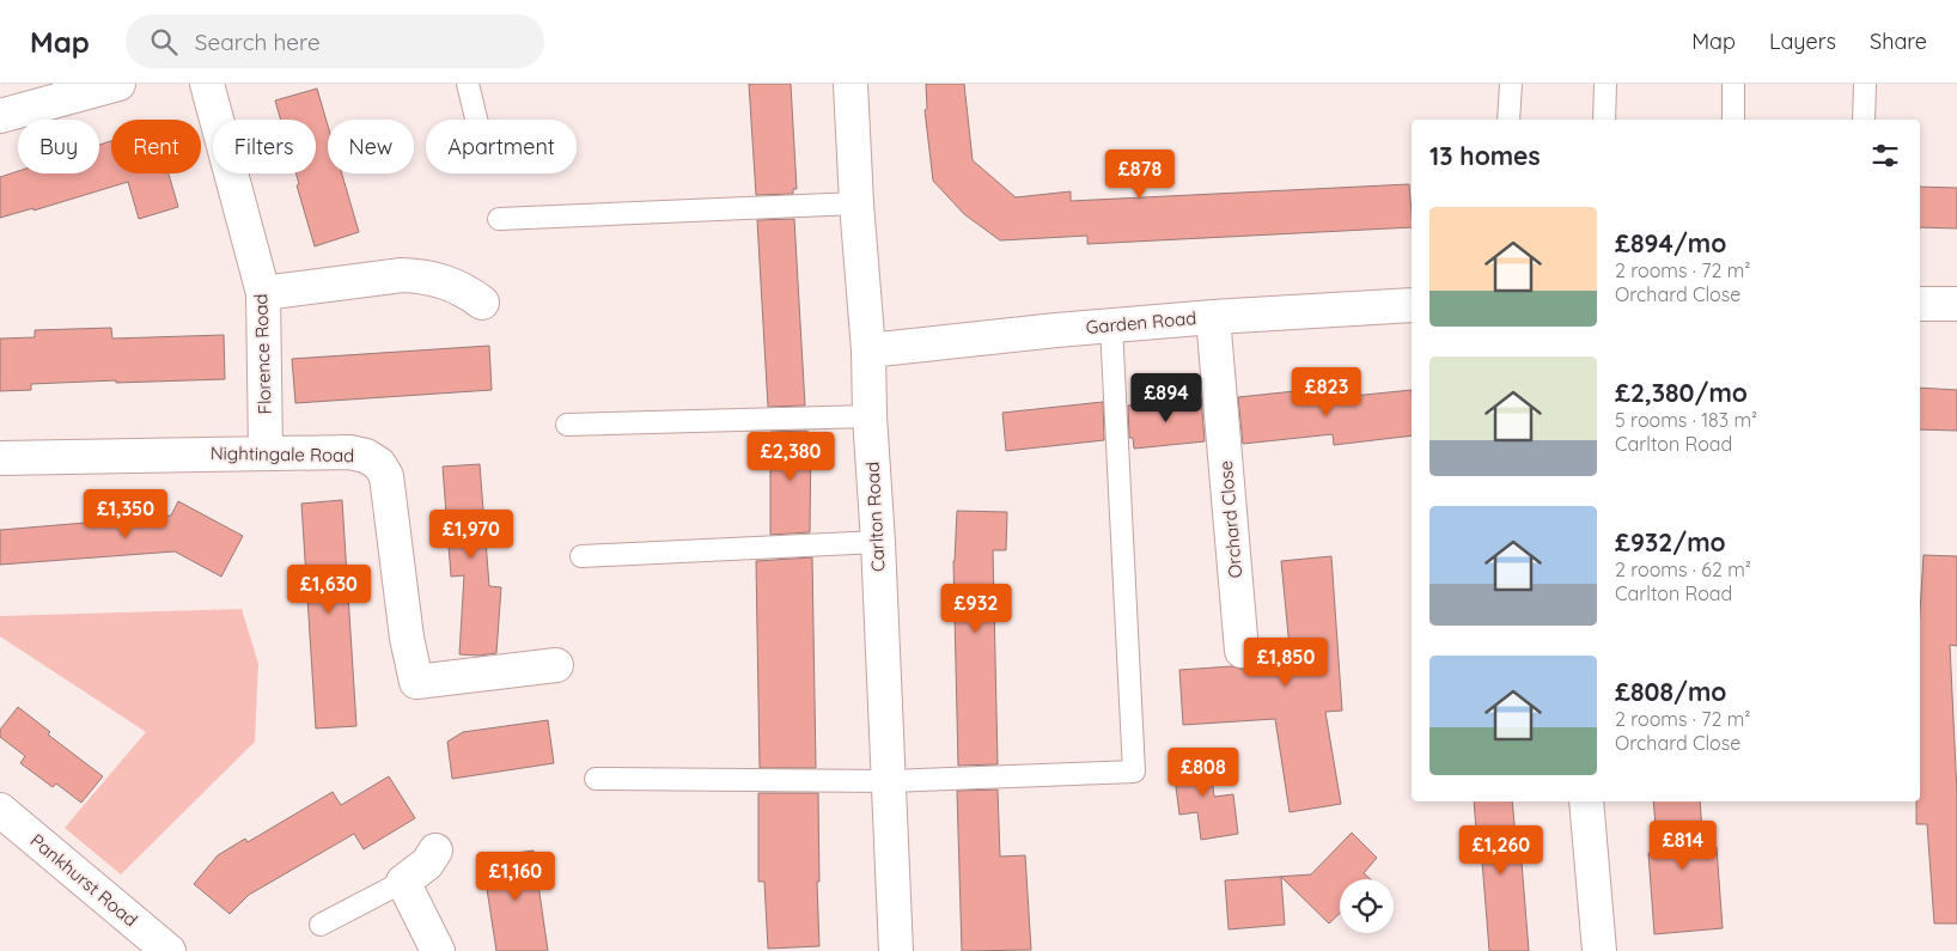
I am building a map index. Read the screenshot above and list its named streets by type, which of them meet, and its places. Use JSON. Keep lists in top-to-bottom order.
{
  "streets": {
    "street": [
      "Garden Road",
      "Florence Road",
      "Nightingale Road",
      "Carlton Road",
      "Orchard Close",
      "Pankhurst Road"
    ]
  },
  "crossings": [
    ["Garden Road", "Carlton Road"],
    ["Garden Road", "Orchard Close"],
    ["Florence Road", "Nightingale Road"]
  ],
  "page": {
    "header": "Map",
    "search": "Search here",
    "nav": ["Map", "Layers", "Share"],
    "chip": [
      "Buy",
      "Rent",
      "Filters",
      "New",
      "Apartment"
    ],
    "heading": "13 homes",
    "price": [
      "£878",
      "£823",
      "£894",
      "£2,380",
      "£1,350",
      "£1,970",
      "£1,630",
      "£932",
      "£1,850",
      "£808",
      "£814",
      "£1,260",
      "£1,160"
    ],
    "list": [
      {
        "name": "£894/mo",
        "note": "2 rooms · 72 m² · Orchard Close"
      },
      {
        "name": "£2,380/mo",
        "note": "5 rooms · 183 m² · Carlton Road"
      },
      {
        "name": "£932/mo",
        "note": "2 rooms · 62 m² · Carlton Road"
      },
      {
        "name": "£808/mo",
        "note": "2 rooms · 72 m² · Orchard Close"
      }
    ]
  }
}
